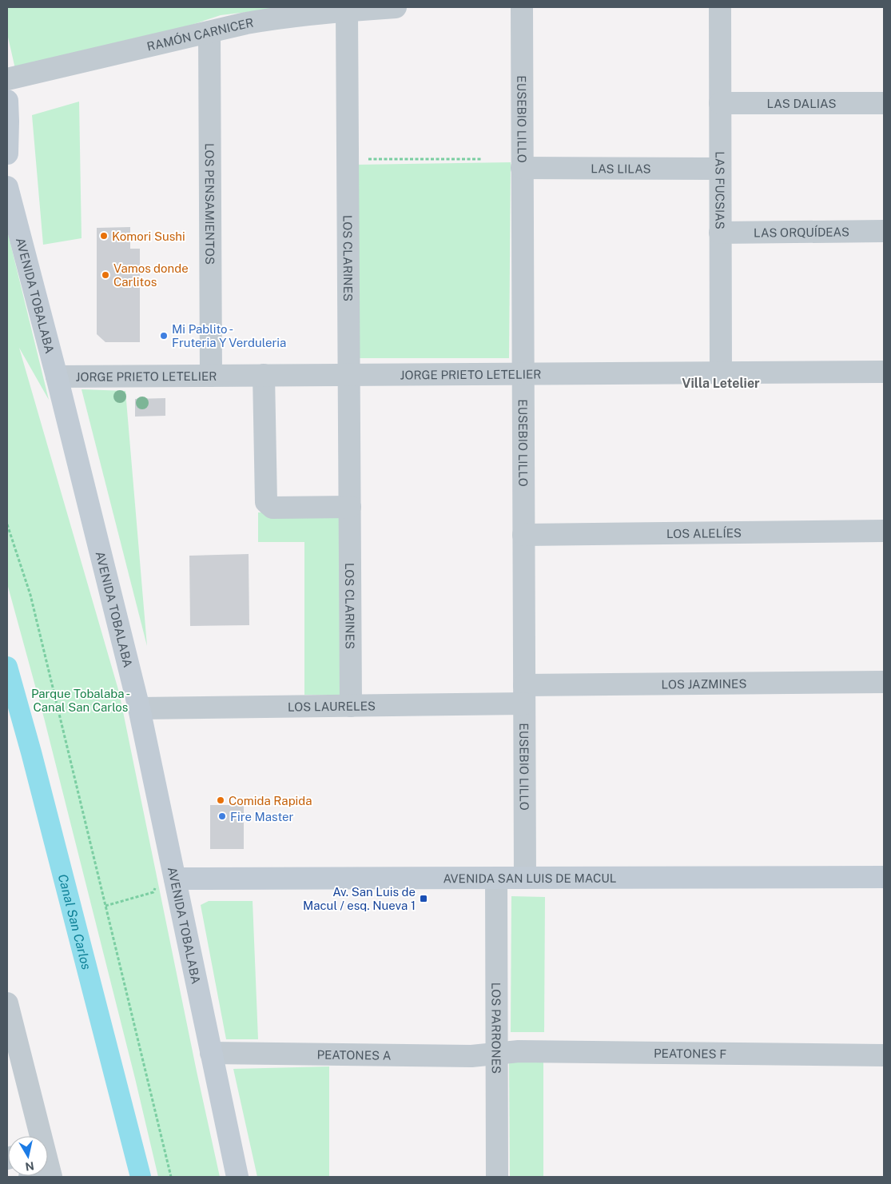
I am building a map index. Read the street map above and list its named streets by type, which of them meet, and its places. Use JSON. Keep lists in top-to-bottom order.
{
  "streets": {
    "main road": ["AVENIDA TOBALABA", "AVENIDA SAN LUIS DE MACUL"],
    "street": [
      "RAMÓN CARNICER",
      "LAS DALIAS",
      "EUSEBIO LILLO",
      "LAS LILAS",
      "LAS FUCSIAS",
      "LOS PENSAMIENTOS",
      "LAS ORQUÍDEAS",
      "LOS CLARINES",
      "JORGE PRIETO LETELIER",
      "LOS ALELÍES",
      "LOS JAZMINES",
      "LOS LAURELES",
      "LOS PARRONES",
      "PEATONES F",
      "PEATONES A"
    ]
  },
  "crossings": [
    ["RAMÓN CARNICER", "LOS PENSAMIENTOS"],
    ["RAMÓN CARNICER", "LOS CLARINES"],
    ["LAS DALIAS", "LAS FUCSIAS"],
    ["EUSEBIO LILLO", "LAS LILAS"],
    ["EUSEBIO LILLO", "JORGE PRIETO LETELIER"],
    ["EUSEBIO LILLO", "LOS ALELÍES"],
    ["EUSEBIO LILLO", "LOS JAZMINES"],
    ["EUSEBIO LILLO", "LOS LAURELES"],
    ["EUSEBIO LILLO", "AVENIDA SAN LUIS DE MACUL"],
    ["LAS LILAS", "LAS FUCSIAS"],
    ["LAS FUCSIAS", "LAS ORQUÍDEAS"],
    ["LAS FUCSIAS", "JORGE PRIETO LETELIER"],
    ["LOS PENSAMIENTOS", "JORGE PRIETO LETELIER"],
    ["LOS CLARINES", "JORGE PRIETO LETELIER"],
    ["LOS CLARINES", "LOS LAURELES"],
    ["AVENIDA TOBALABA", "JORGE PRIETO LETELIER"],
    ["AVENIDA TOBALABA", "LOS LAURELES"],
    ["AVENIDA TOBALABA", "AVENIDA SAN LUIS DE MACUL"],
    ["AVENIDA TOBALABA", "PEATONES A"],
    ["LOS JAZMINES", "LOS LAURELES"],
    ["AVENIDA SAN LUIS DE MACUL", "LOS PARRONES"],
    ["LOS PARRONES", "PEATONES F"],
    ["LOS PARRONES", "PEATONES A"],
    ["PEATONES F", "PEATONES A"]
  ],
  "districts": ["Villa Letelier"],
  "water": ["Canal San Carlos"],
  "parks": ["Parque Tobalaba - Canal San Carlos"],
  "places": {
    "other": [
      "Komori Sushi",
      "Vamos donde Carlitos",
      "Mi Pablito - Fruteria Y Verduleria",
      "Comida Rapida",
      "Fire Master"
    ],
    "transit": ["Av. San Luis de Macul / esq. Nueva 1"]
  },
  "north": "bottom"
}
